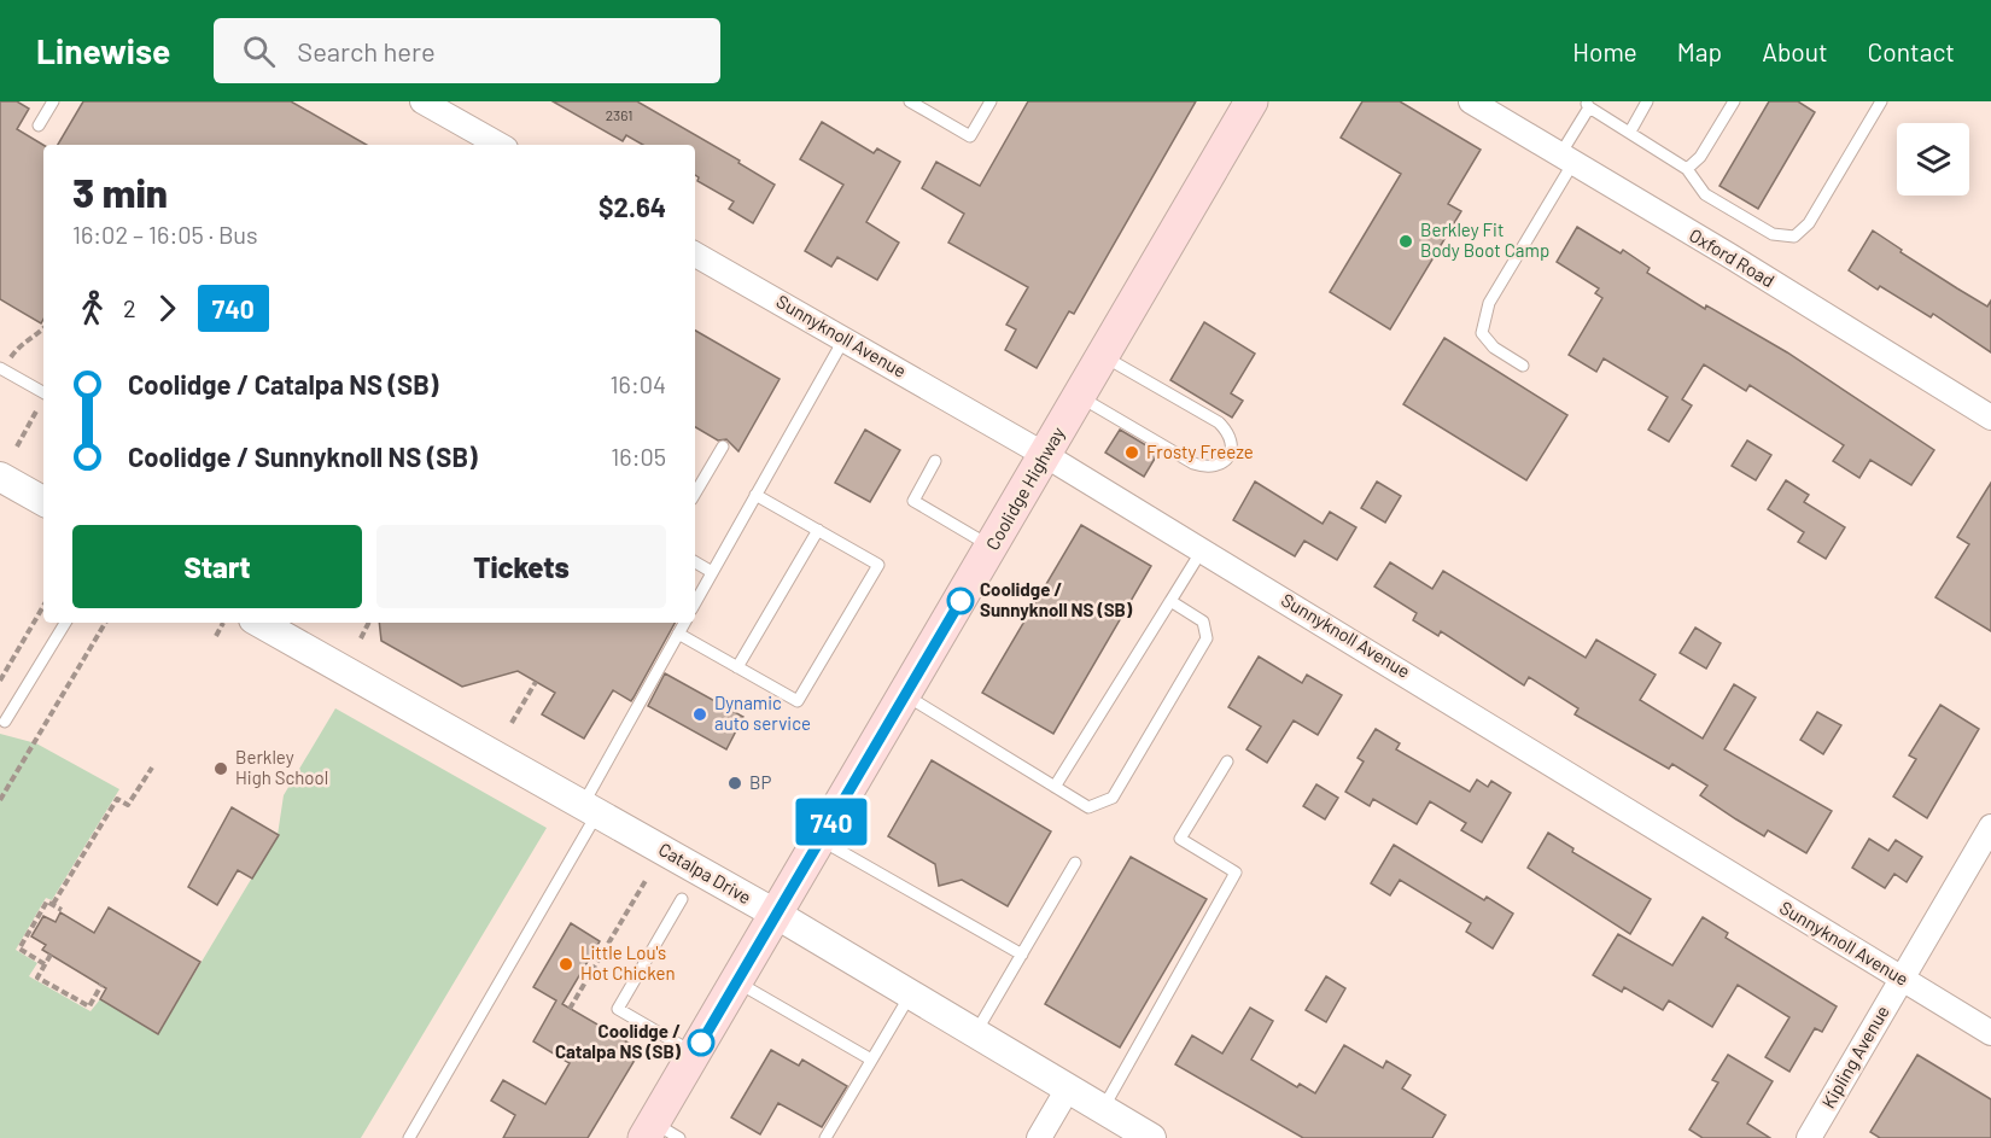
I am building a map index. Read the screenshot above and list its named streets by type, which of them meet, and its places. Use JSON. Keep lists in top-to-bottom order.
{
  "streets": {
    "main road": ["Coolidge Highway"],
    "street": [
      "Oxford Road",
      "Sunnyknoll Avenue",
      "Catalpa Drive",
      "Kipling Avenue"
    ]
  },
  "crossings": [
    ["Sunnyknoll Avenue", "Coolidge Highway"],
    ["Sunnyknoll Avenue", "Kipling Avenue"],
    ["Coolidge Highway", "Catalpa Drive"]
  ],
  "places": [
    "Berkley Fit Body Boot Camp",
    "Frosty Freeze",
    "Coolidge / Sunnyknoll NS (SB)",
    "Dynamic auto service",
    "Berkley High School",
    "BP",
    "Little Lou's Hot Chicken",
    "Coolidge / Catalpa NS (SB)"
  ],
  "lines": ["bus line 740"],
  "house_numbers": ["2361"],
  "page": {
    "header": "Linewise",
    "search": "Search here",
    "nav": [
      "Home",
      "Map",
      "About",
      "Contact"
    ],
    "on_map": "740",
    "heading": ["3 min", "16:02 – 16:05 · Bus", "$2.64"],
    "legs": ["2", "740"],
    "list": [
      {
        "name": "Coolidge / Catalpa NS (SB)",
        "value": "16:04"
      },
      {
        "name": "Coolidge / Sunnyknoll NS (SB)",
        "value": "16:05"
      }
    ],
    "buttons": ["Start", "Tickets"]
  }
}
